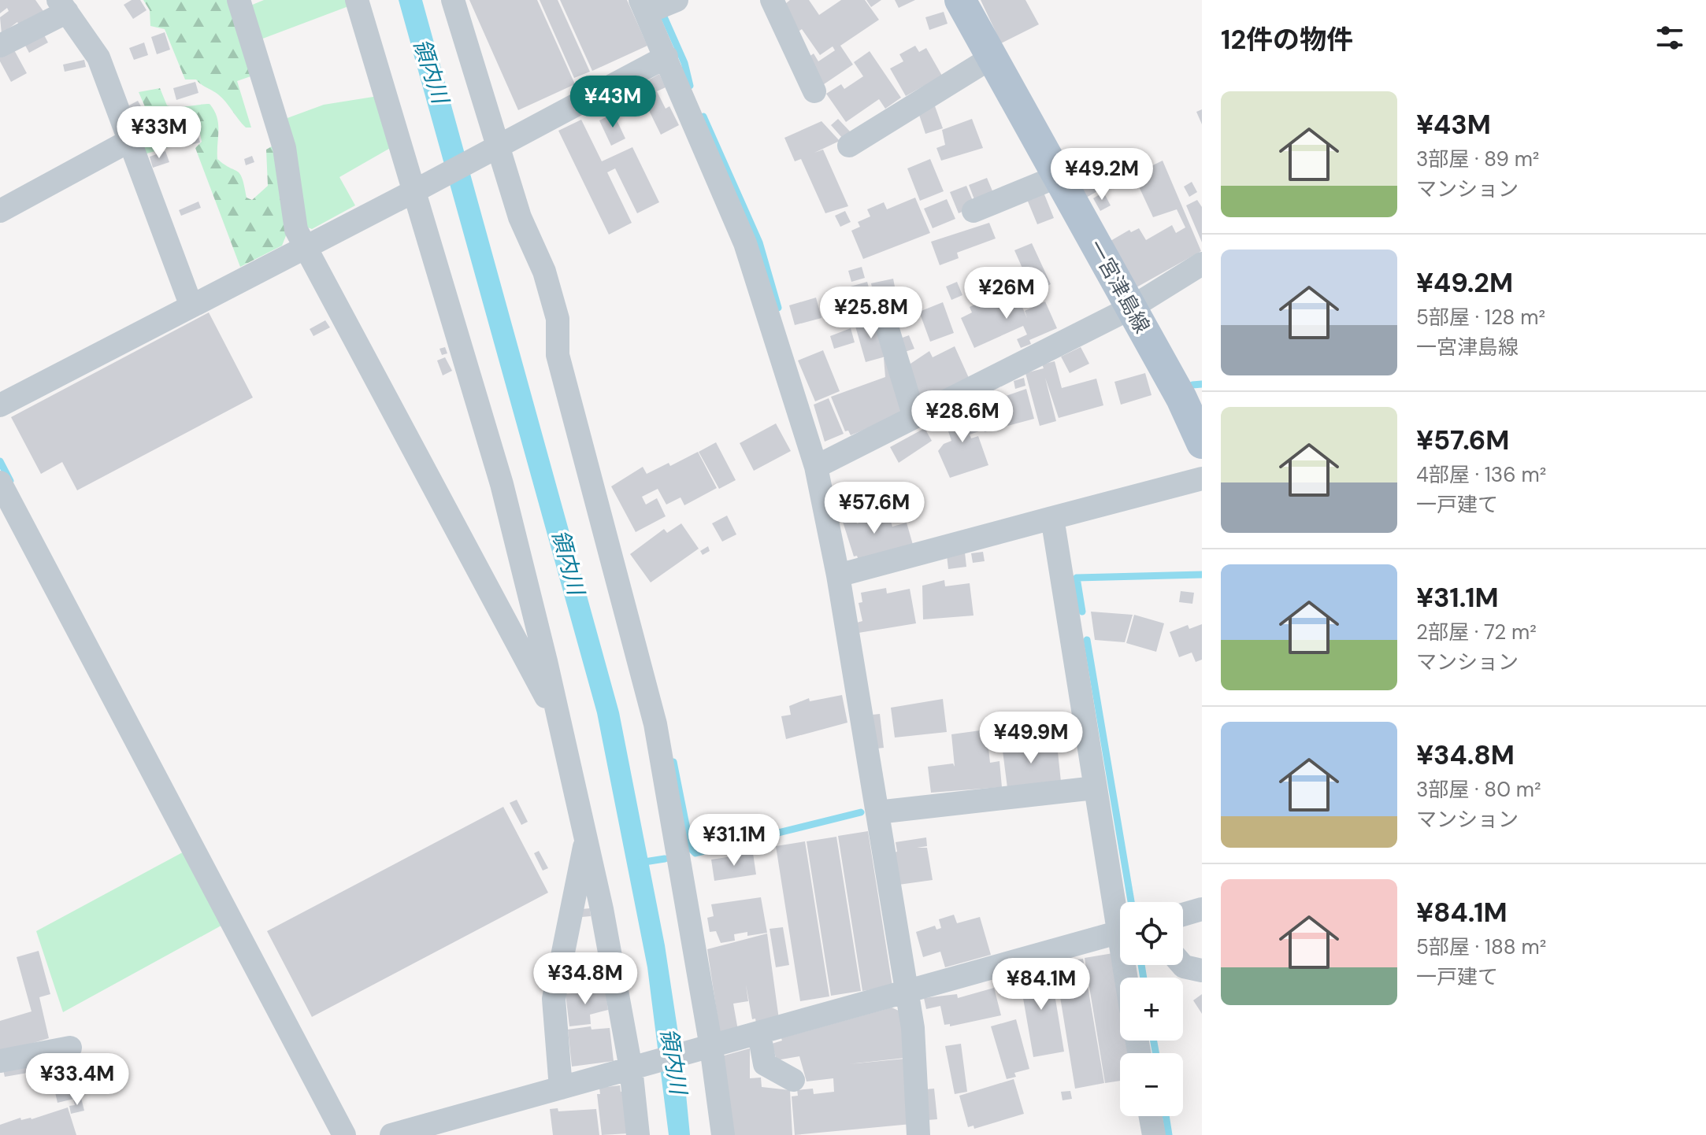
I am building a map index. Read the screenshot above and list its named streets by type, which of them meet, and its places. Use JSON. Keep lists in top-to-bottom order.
{
  "streets": {
    "main road": ["一宮津島線"]
  },
  "water": ["領内川"],
  "page": {
    "heading": "12件の物件",
    "price": [
      "¥43M",
      "¥33M",
      "¥49.2M",
      "¥26M",
      "¥25.8M",
      "¥28.6M",
      "¥57.6M",
      "¥49.9M",
      "¥31.1M",
      "¥34.8M",
      "¥84.1M",
      "¥33.4M"
    ],
    "list": [
      {
        "name": "¥43M",
        "note": "3部屋 · 89 m² · マンション"
      },
      {
        "name": "¥49.2M",
        "note": "5部屋 · 128 m² · 一宮津島線"
      },
      {
        "name": "¥57.6M",
        "note": "4部屋 · 136 m² · 一戸建て"
      },
      {
        "name": "¥31.1M",
        "note": "2部屋 · 72 m² · マンション"
      },
      {
        "name": "¥34.8M",
        "note": "3部屋 · 80 m² · マンション"
      },
      {
        "name": "¥84.1M",
        "note": "5部屋 · 188 m² · 一戸建て"
      }
    ],
    "map_buttons": ["+", "−"]
  }
}
